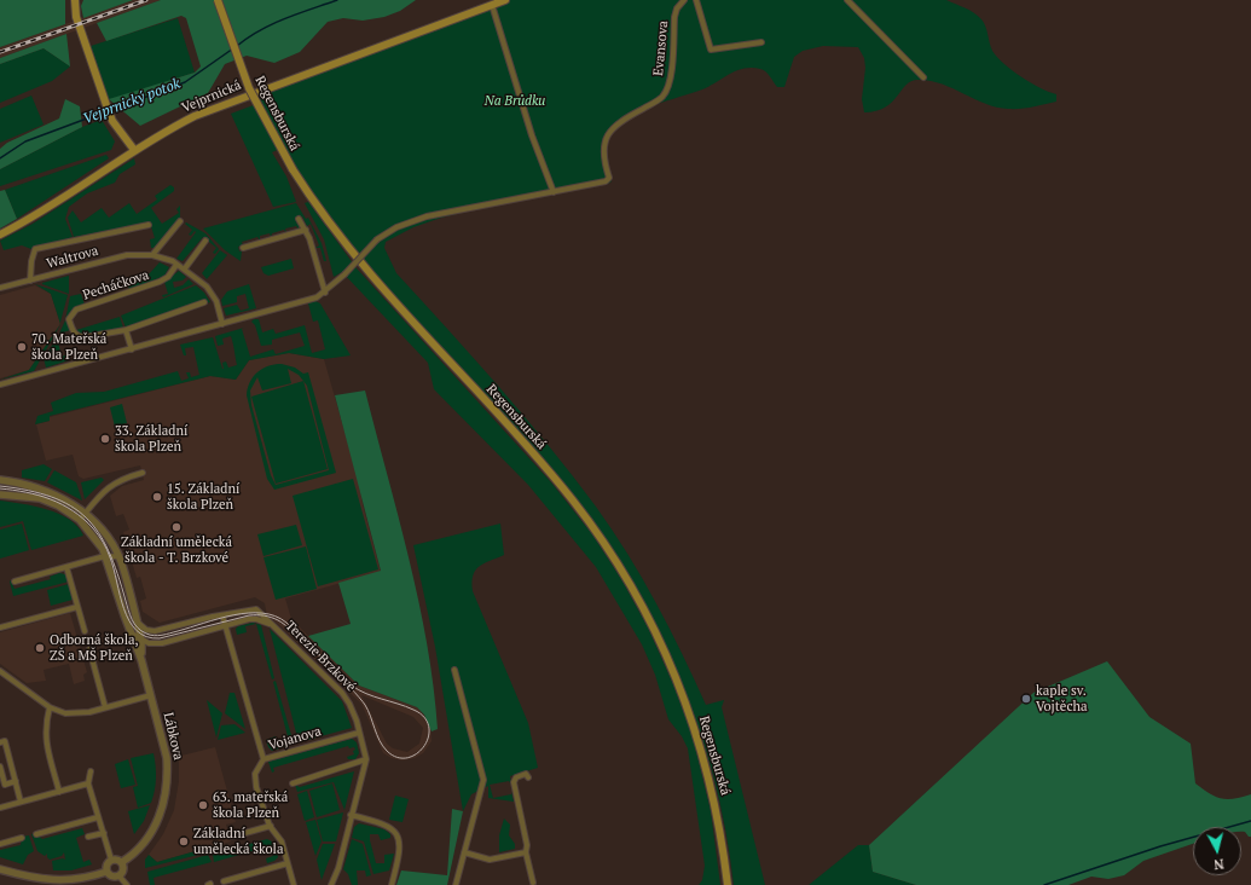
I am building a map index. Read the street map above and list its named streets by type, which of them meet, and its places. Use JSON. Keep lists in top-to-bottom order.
{
  "streets": {
    "main road": ["Vejprnická", "Regensburská"],
    "street": [
      "Evansova",
      "Waltrova",
      "Pecháčkova",
      "Terezie Brzkové",
      "Lábkova",
      "Vojanova"
    ]
  },
  "crossings": [
    ["Waltrova", "Pecháčkova"],
    ["Terezie Brzkové", "Lábkova"],
    ["Terezie Brzkové", "Vojanova"]
  ],
  "water": ["Vejprnický potok"],
  "parks": ["Na Brůdku"],
  "places": [
    "70. Mateřská škola Plzeň",
    "33. Základní škola Plzeň",
    "15. Základní škola Plzeň",
    "Základní umělecká škola - T. Brzkové",
    "Odborná škola, ZŠ a MŠ Plzeň",
    "kaple sv. Vojtěcha",
    "63. mateřská škola Plzeň",
    "Základní umělecká škola"
  ],
  "north": "bottom"
}
